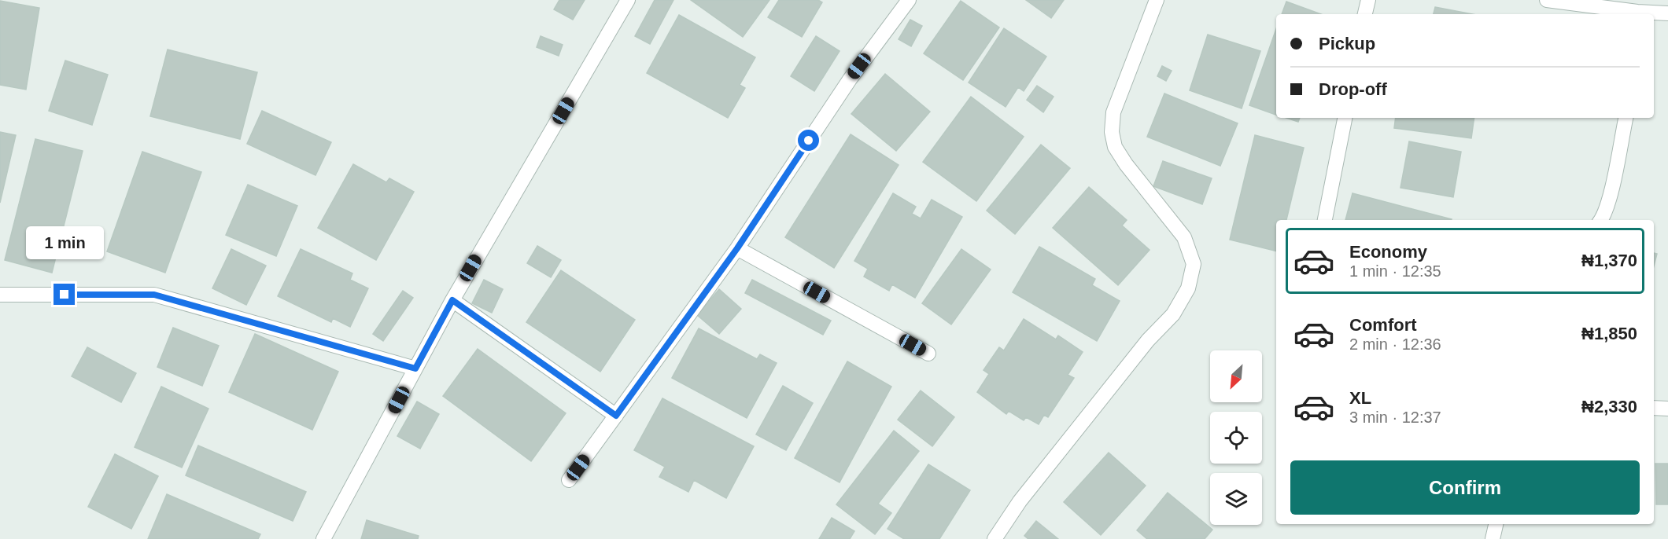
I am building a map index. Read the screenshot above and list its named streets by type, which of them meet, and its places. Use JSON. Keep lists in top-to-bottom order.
{
  "north": "bottom left",
  "page": {
    "banner": ["Pickup", "Drop-off"],
    "bubble": "1 min",
    "list": [
      {
        "name": "Economy",
        "note": "1 min · 12:35",
        "value": "₦1,370"
      },
      {
        "name": "Comfort",
        "note": "2 min · 12:36",
        "value": "₦1,850"
      },
      {
        "name": "XL",
        "note": "3 min · 12:37",
        "value": "₦2,330"
      }
    ],
    "buttons": "Confirm"
  }
}
